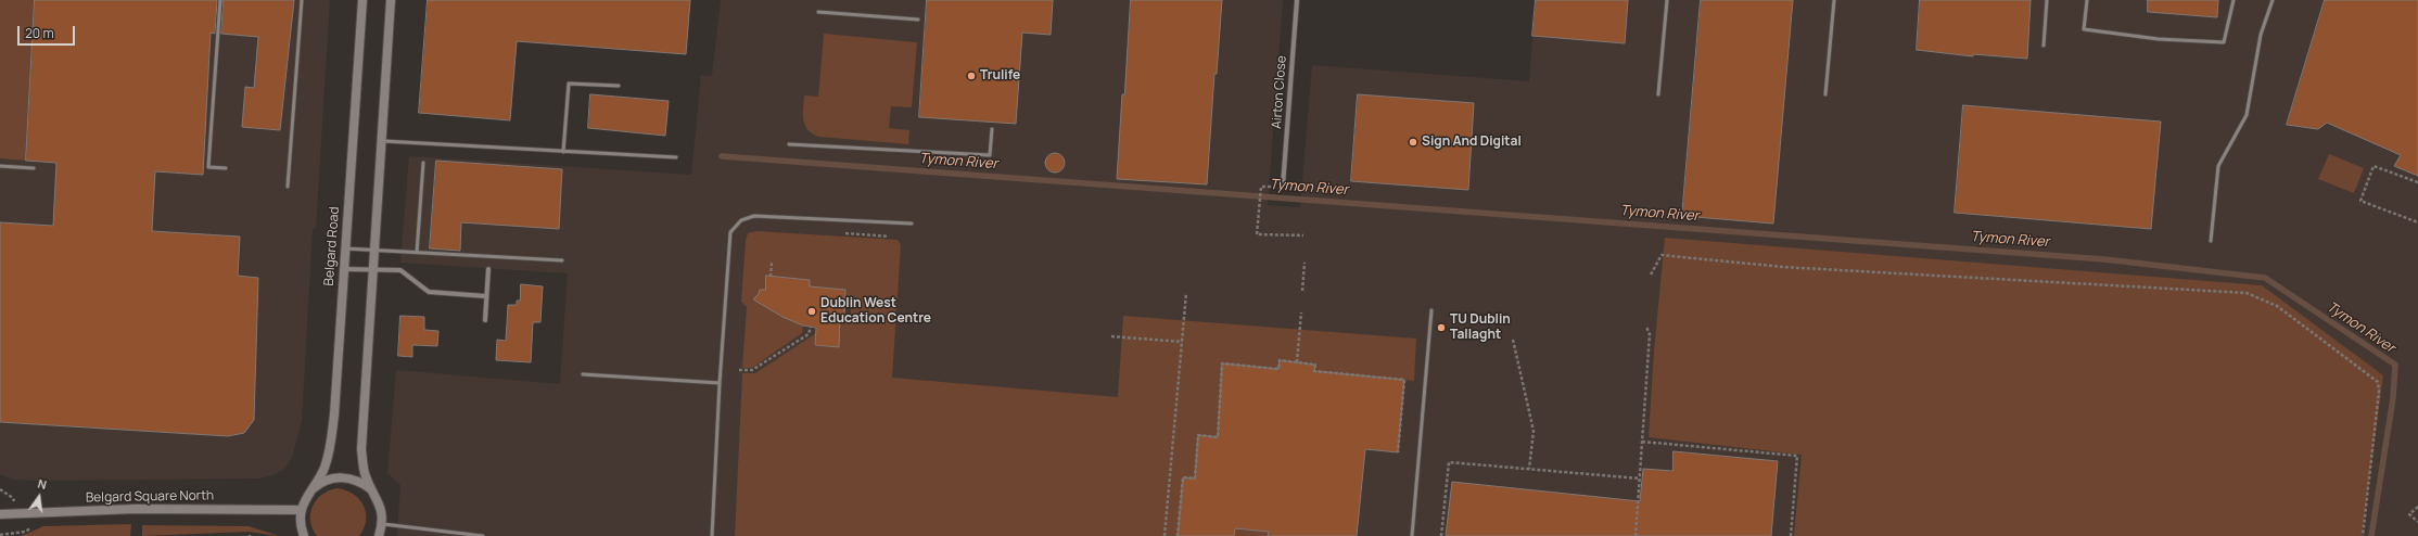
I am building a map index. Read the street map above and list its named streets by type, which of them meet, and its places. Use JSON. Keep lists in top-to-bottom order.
{
  "streets": {
    "main road": ["Belgard Road", "Belgard Square North"],
    "street": ["Airton Close"]
  },
  "crossings": [
    ["Belgard Road", "Belgard Square North"]
  ],
  "water": ["Tymon River"],
  "places": [
    "Trulife",
    "Sign And Digital",
    "Dublin West Education Centre",
    "TU Dublin Tallaght"
  ],
  "scale_bar": "20 m",
  "north": "top"
}
